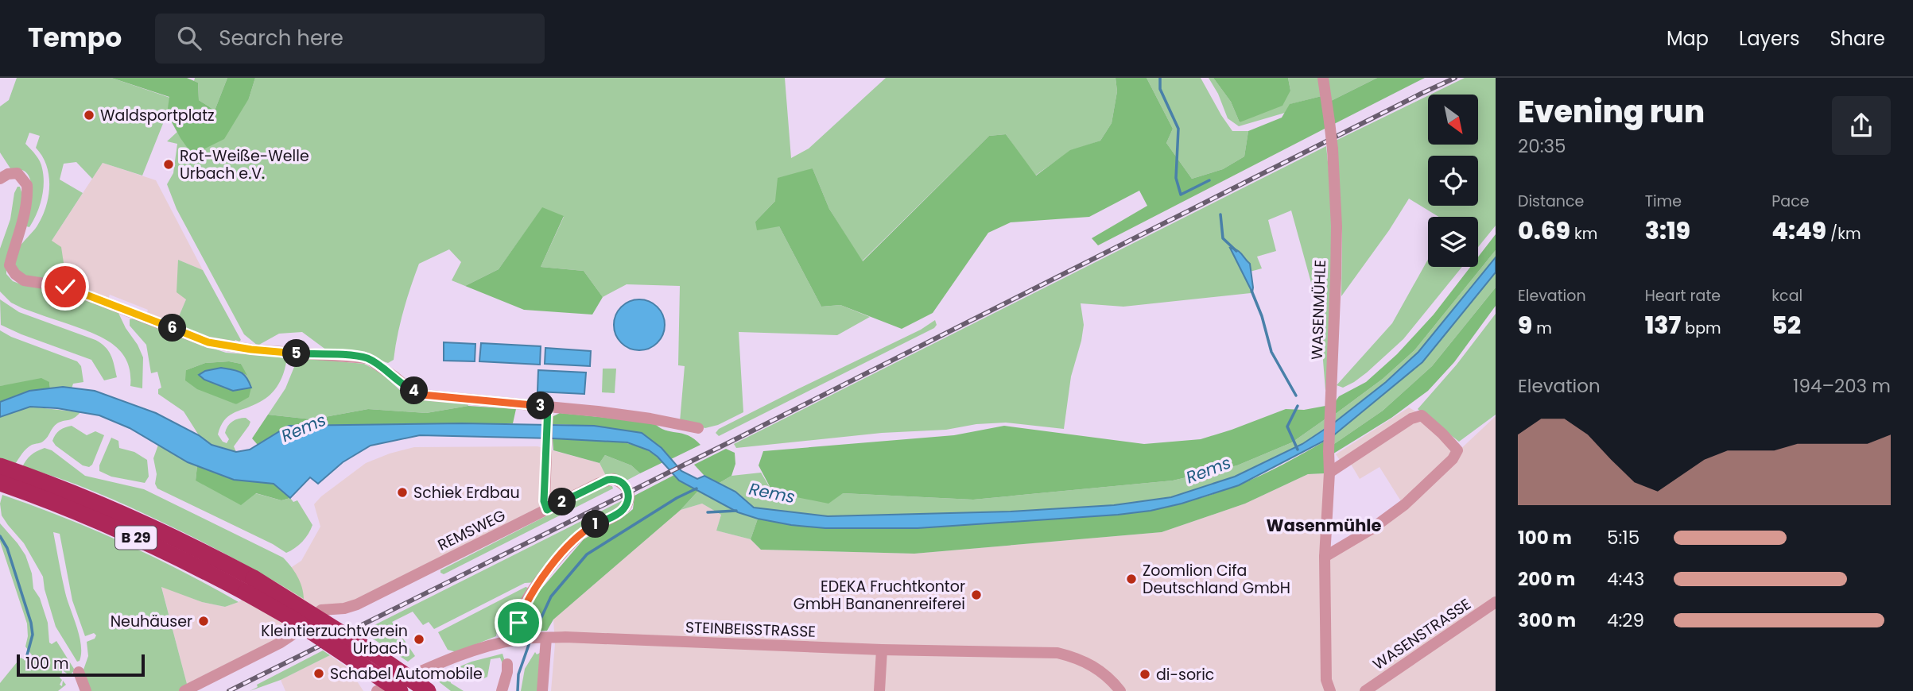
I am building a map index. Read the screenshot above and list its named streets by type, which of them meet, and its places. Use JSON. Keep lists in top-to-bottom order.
{
  "streets": {
    "highway": ["B 29"],
    "street": [
      "WASENMÜHLE",
      "REMSWEG",
      "STEINBEISSTRASSE",
      "WASENSTRASSE"
    ]
  },
  "crossings": [
    ["REMSWEG", "STEINBEISSTRASSE"]
  ],
  "districts": ["Wasenmühle"],
  "water": ["Rems"],
  "places": [
    "Waldsportplatz",
    "Rot-Weiße-Welle Urbach e.V.",
    "Schiek Erdbau",
    "Zoomlion Cifa Deutschland GmbH",
    "EDEKA Fruchtkontor GmbH Bananenreiferei",
    "Neuhäuser",
    "Kleintierzuchtverein Urbach",
    "Schabel Automobile",
    "di-soric"
  ],
  "scale_bar": "100 m",
  "north": "bottom right",
  "page": {
    "header": "Tempo",
    "search": "Search here",
    "nav": ["Map", "Layers", "Share"],
    "heading": ["Evening run", "20:35"],
    "stats": [
      ["Distance", "0.69 km"],
      ["Time", "3:19"],
      ["Pace", "4:49 /km"],
      ["Elevation", "9 m"],
      ["Heart rate", "137 bpm"],
      ["kcal", "52"]
    ],
    "pins": [
      "6",
      "5",
      "4",
      "3",
      "2",
      "1"
    ],
    "chart": ["Elevation", "194–203 m"],
    "list": [
      {
        "name": "100 m",
        "note": "5:15"
      },
      {
        "name": "200 m",
        "note": "4:43"
      },
      {
        "name": "300 m",
        "note": "4:29"
      }
    ],
    "scale": "100 m"
  }
}
